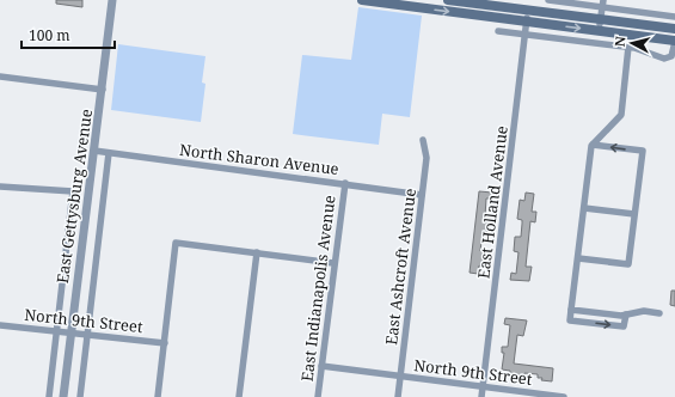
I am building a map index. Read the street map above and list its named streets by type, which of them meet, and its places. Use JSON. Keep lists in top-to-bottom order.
{
  "streets": {
    "street": [
      "North Sharon Avenue",
      "East Gettysburg Avenue",
      "East Holland Avenue",
      "East Ashcroft Avenue",
      "East Indianapolis Avenue",
      "North 9th Street"
    ]
  },
  "crossings": [
    ["North Sharon Avenue", "East Gettysburg Avenue"],
    ["North Sharon Avenue", "East Ashcroft Avenue"],
    ["North Sharon Avenue", "East Indianapolis Avenue"],
    ["East Gettysburg Avenue", "North 9th Street"],
    ["East Holland Avenue", "North 9th Street"],
    ["East Ashcroft Avenue", "North 9th Street"],
    ["East Indianapolis Avenue", "North 9th Street"]
  ],
  "scale_bar": "100 m",
  "north": "left"
}
